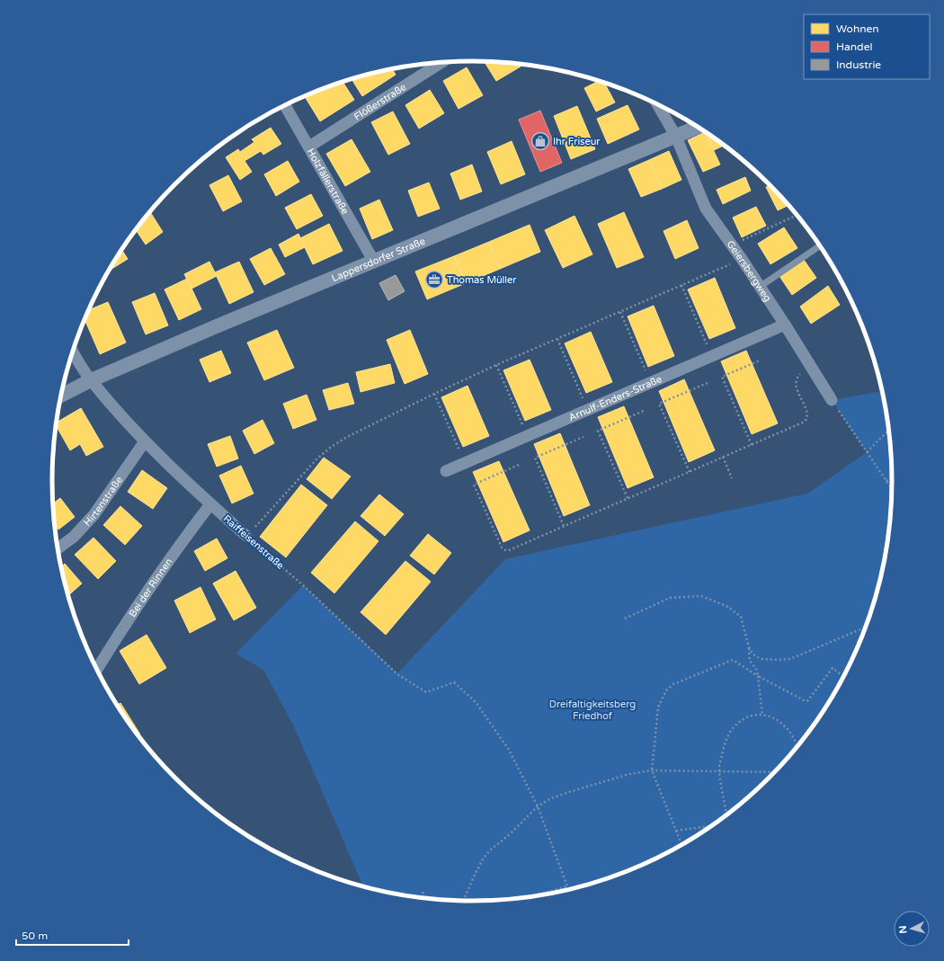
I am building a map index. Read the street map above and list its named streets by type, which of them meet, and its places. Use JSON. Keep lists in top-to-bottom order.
{
  "streets": {
    "street": [
      "Flößerstraße",
      "Holzfällerstraße",
      "Lappersdorfer Straße",
      "Geiersbergweg",
      "Arnulf-Enders-Straße",
      "Hirtenstraße",
      "Raiffeisenstraße",
      "Bei der Rinnen"
    ]
  },
  "crossings": [
    ["Flößerstraße", "Holzfällerstraße"],
    ["Holzfällerstraße", "Lappersdorfer Straße"],
    ["Lappersdorfer Straße", "Geiersbergweg"],
    ["Lappersdorfer Straße", "Raiffeisenstraße"],
    ["Geiersbergweg", "Arnulf-Enders-Straße"],
    ["Hirtenstraße", "Raiffeisenstraße"],
    ["Raiffeisenstraße", "Bei der Rinnen"]
  ],
  "parks": ["Dreifaltigkeitsberg Friedhof"],
  "places": {
    "shop": ["Ihr Friseur"],
    "office": ["Thomas Müller"]
  },
  "legend": ["Wohnen", "Handel", "Industrie"],
  "scale_bar": "50 m",
  "north": "left"
}
